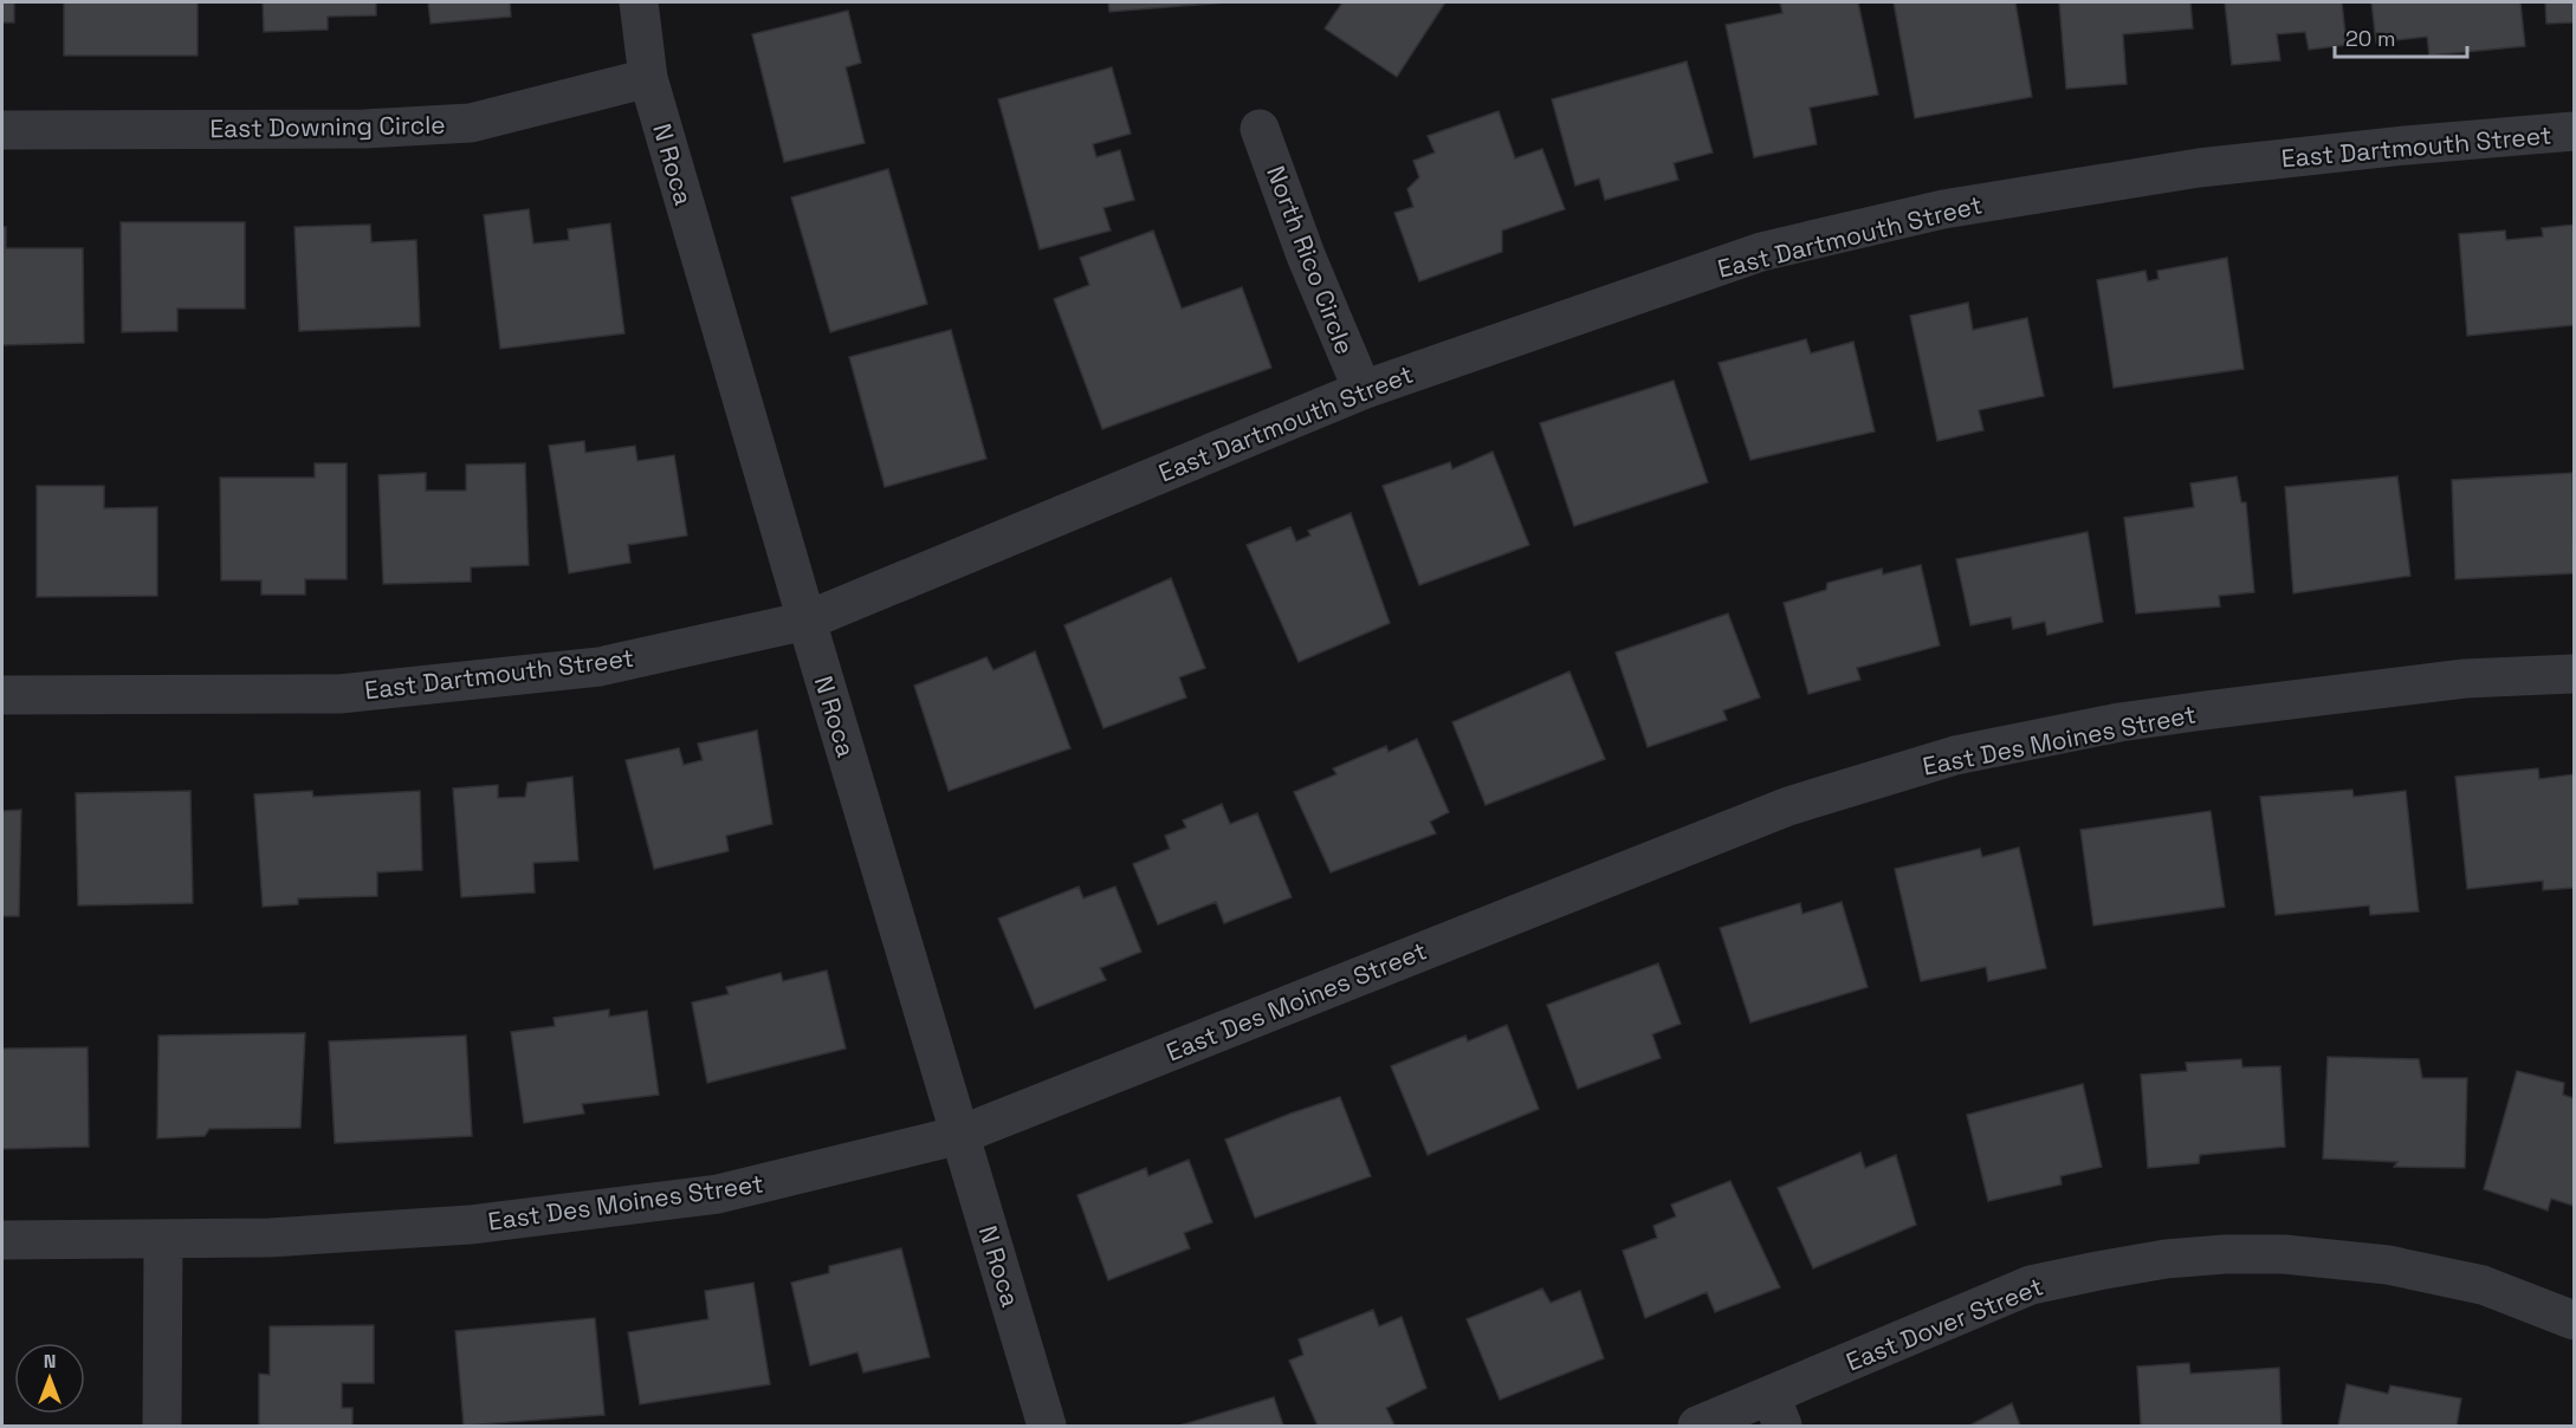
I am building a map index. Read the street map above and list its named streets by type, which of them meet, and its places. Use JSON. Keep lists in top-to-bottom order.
{
  "streets": {
    "street": [
      "East Downing Circle",
      "East Dartmouth Street",
      "N Roca",
      "North Rico Circle",
      "East Des Moines Street",
      "East Dover Street"
    ]
  },
  "crossings": [
    ["East Downing Circle", "N Roca"],
    ["East Dartmouth Street", "N Roca"],
    ["East Dartmouth Street", "North Rico Circle"],
    ["N Roca", "East Des Moines Street"]
  ],
  "scale_bar": "20 m",
  "north": "top"
}
